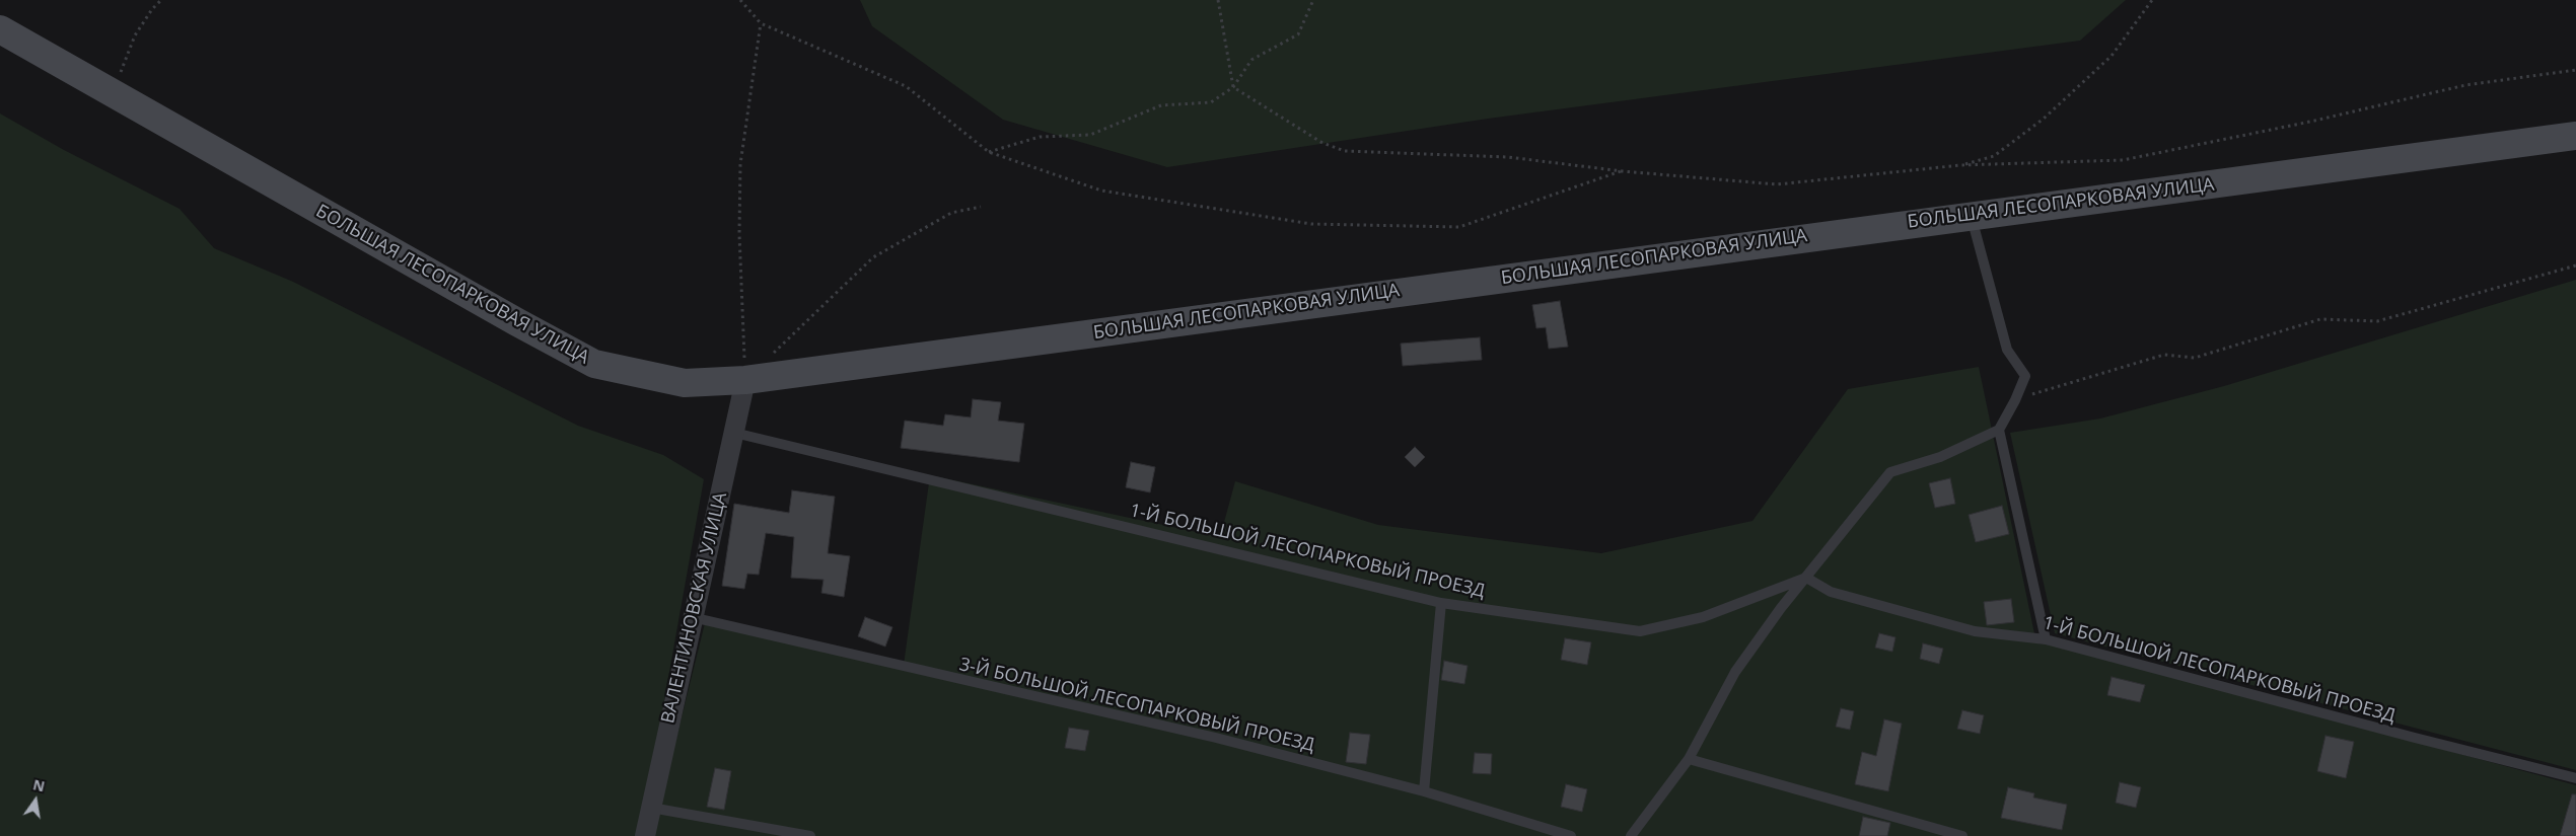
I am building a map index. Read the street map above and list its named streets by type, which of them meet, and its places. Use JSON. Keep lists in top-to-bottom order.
{
  "streets": {
    "main road": ["БОЛЬШАЯ ЛЕСОПАРКОВАЯ УЛИЦА"],
    "street": ["ВАЛЕНТИНОВСКАЯ УЛИЦА"],
    "lane": ["1-Й БОЛЬШОЙ ЛЕСОПАРКОВЫЙ ПРОЕЗД", "3-Й БОЛЬШОЙ ЛЕСОПАРКОВЫЙ ПРОЕЗД"]
  },
  "crossings": [
    ["БОЛЬШАЯ ЛЕСОПАРКОВАЯ УЛИЦА", "ВАЛЕНТИНОВСКАЯ УЛИЦА"],
    ["1-Й БОЛЬШОЙ ЛЕСОПАРКОВЫЙ ПРОЕЗД", "ВАЛЕНТИНОВСКАЯ УЛИЦА"],
    ["ВАЛЕНТИНОВСКАЯ УЛИЦА", "3-Й БОЛЬШОЙ ЛЕСОПАРКОВЫЙ ПРОЕЗД"]
  ],
  "north": "top"
}
